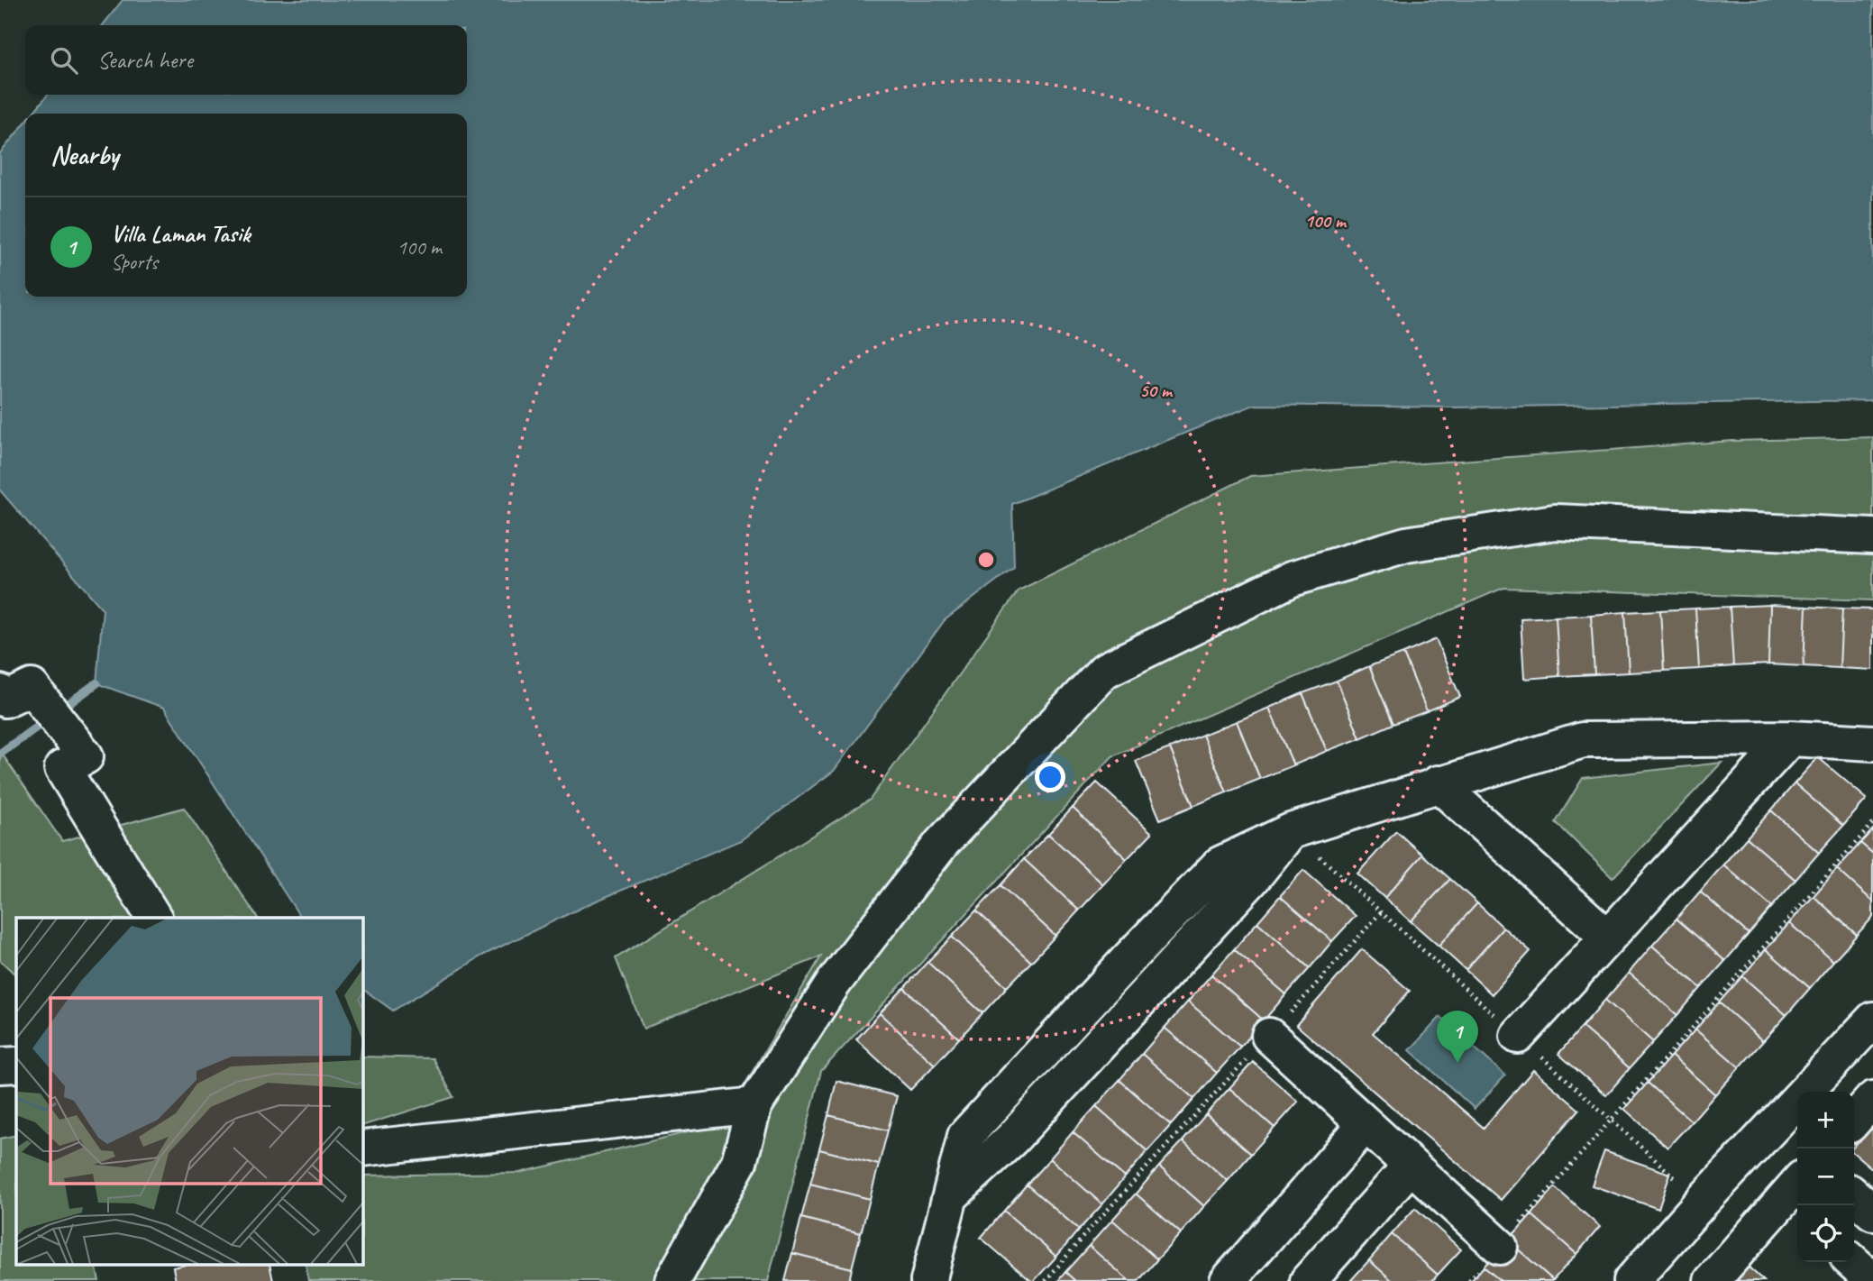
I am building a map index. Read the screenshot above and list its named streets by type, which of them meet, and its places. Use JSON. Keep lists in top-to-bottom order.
{
  "page": {
    "search": "Search here",
    "heading": "Nearby",
    "list": [
      {
        "mark": "1",
        "name": "Villa Laman Tasik",
        "note": "Sports",
        "value": "100 m"
      }
    ],
    "pins": "1",
    "map_buttons": ["+", "−"]
  },
  "rings": ["100 m", "50 m"]
}
